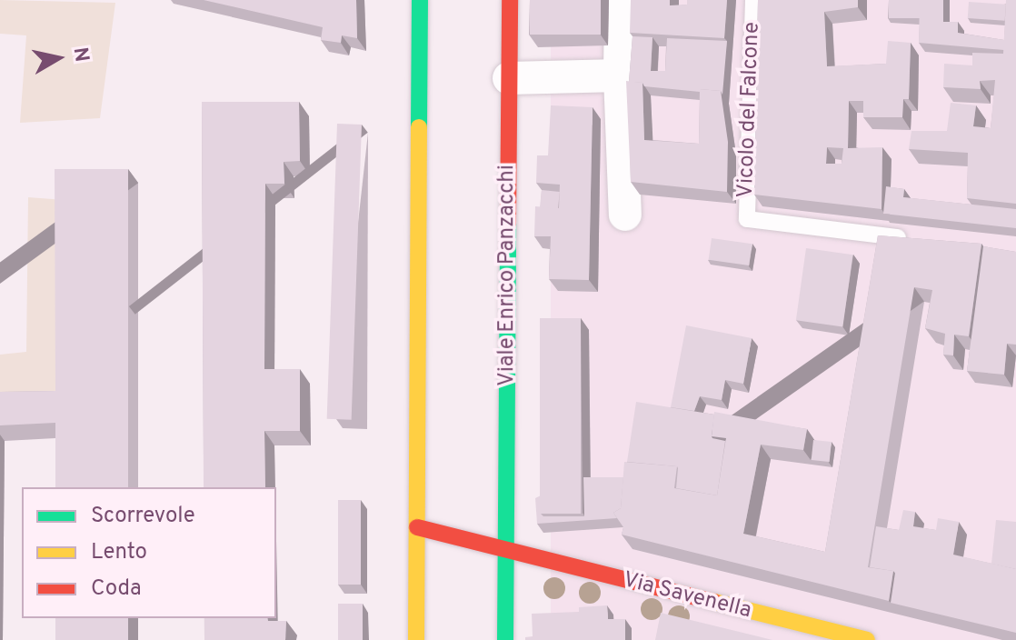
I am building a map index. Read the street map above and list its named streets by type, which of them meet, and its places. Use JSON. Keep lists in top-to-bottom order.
{
  "streets": {
    "main road": ["Viale Enrico Panzacchi", "Via Savenella"],
    "lane": ["Vicolo del Falcone"]
  },
  "crossings": [
    ["Viale Enrico Panzacchi", "Via Savenella"]
  ],
  "legend": ["Scorrevole", "Lento", "Coda"],
  "north": "right"
}
